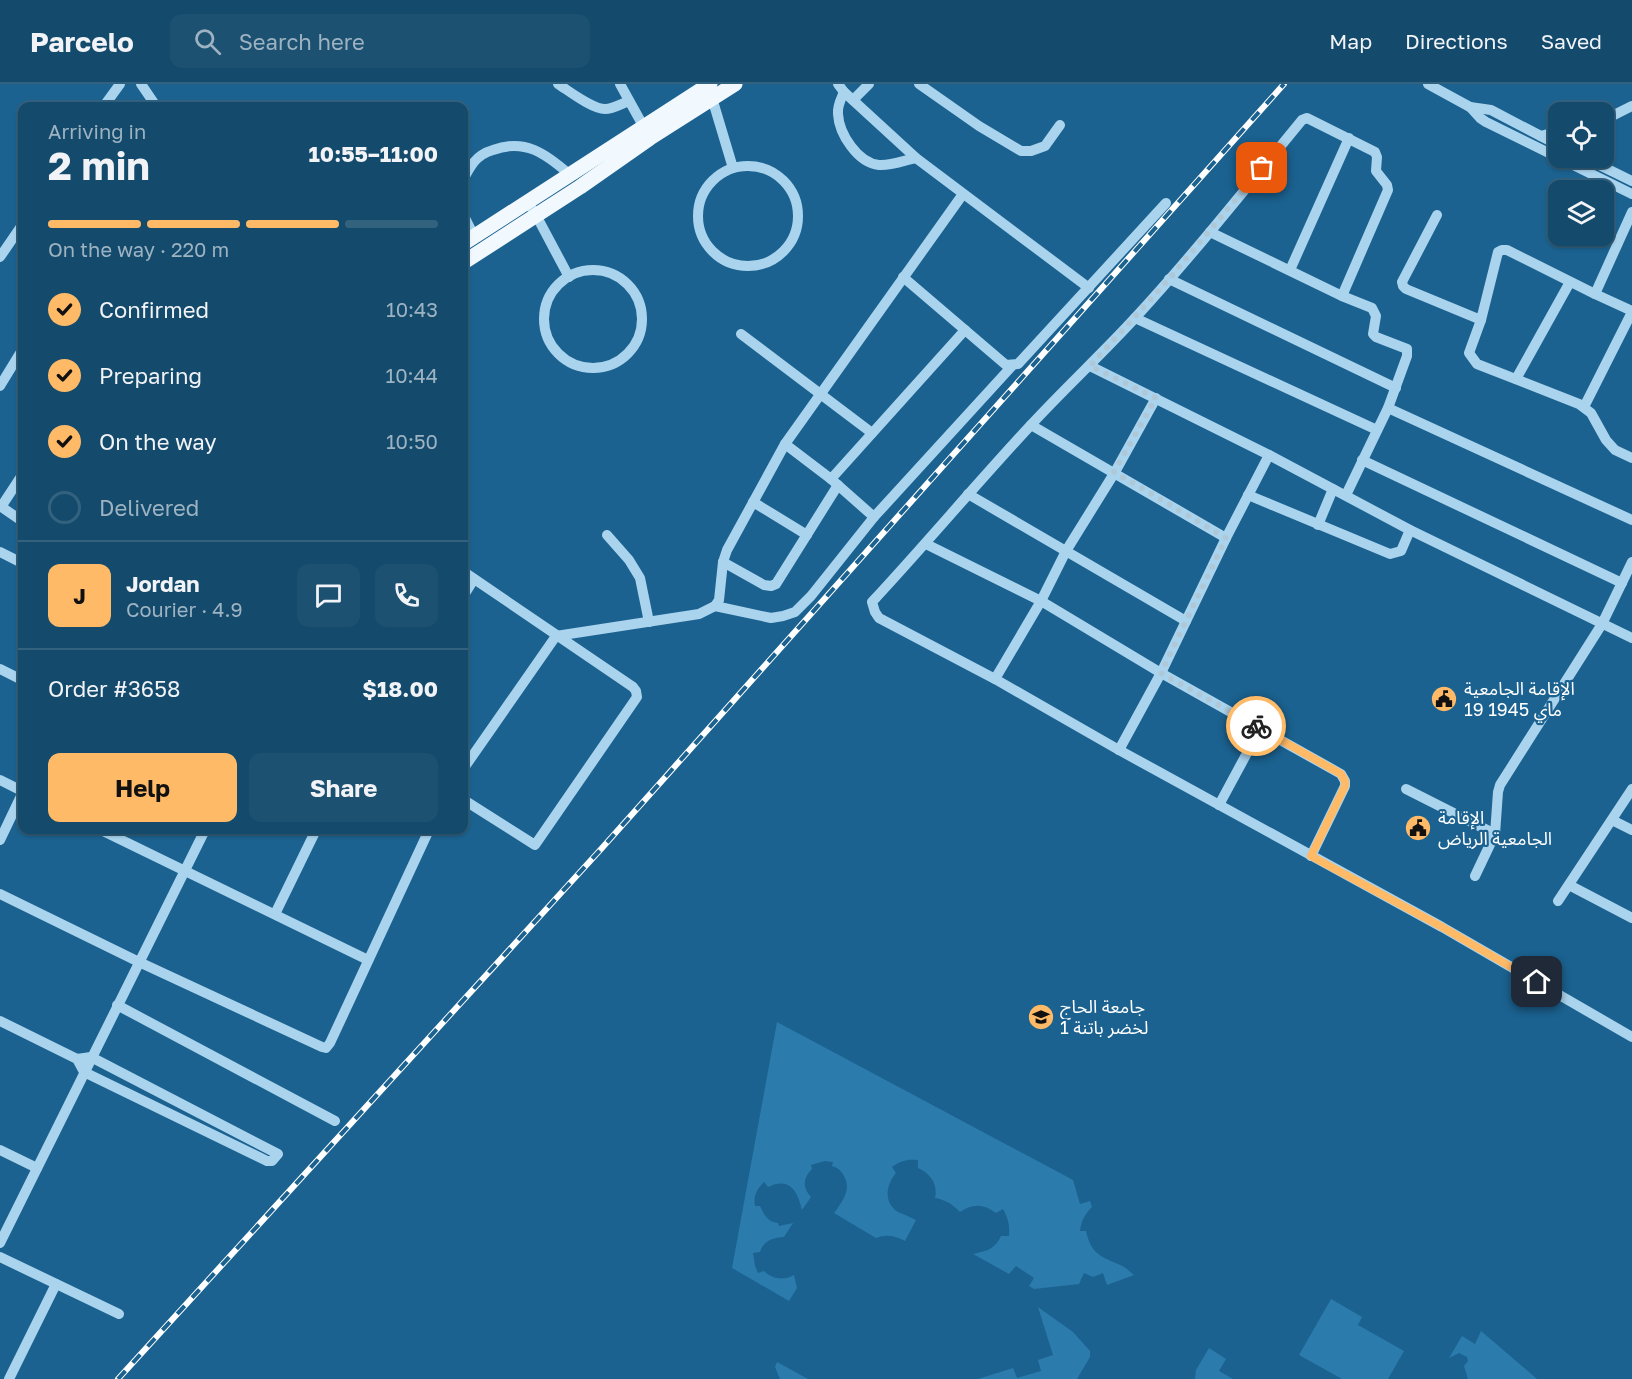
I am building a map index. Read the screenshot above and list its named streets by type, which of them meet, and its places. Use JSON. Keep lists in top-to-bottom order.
{
  "places": {
    "public building": ["الإقامة الجامعية 19 ماي 1945", "الإقامة الجامعية الرياض"],
    "school or university": ["جامعة الحاج لخضر باتنة 1"]
  },
  "page": {
    "header": "Parcelo",
    "search": "Search here",
    "nav": ["Map", "Directions", "Saved"],
    "heading": ["2 min", "Arriving in", "10:55–11:00"],
    "panel": [
      "Jordan",
      "Courier · 4.9",
      "Order #3658",
      "$18.00"
    ],
    "bar": "On the way · 220 m",
    "list": [
      ["Confirmed", "10:43"],
      ["Preparing", "10:44"],
      ["On the way", "10:50"],
      "Delivered"
    ],
    "round": "J",
    "buttons": ["Help", "Share"]
  }
}
